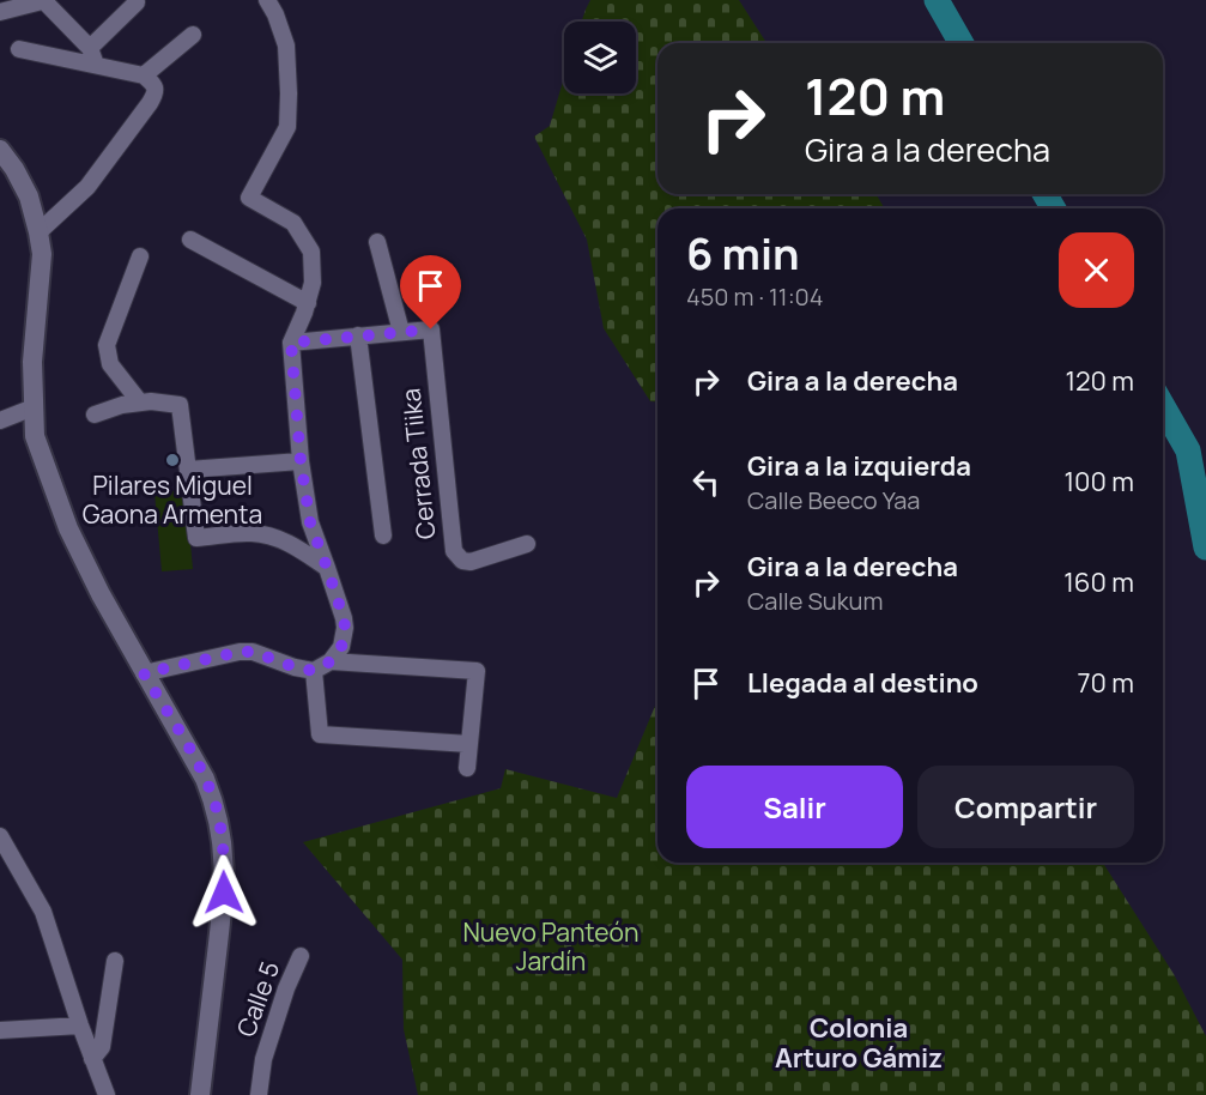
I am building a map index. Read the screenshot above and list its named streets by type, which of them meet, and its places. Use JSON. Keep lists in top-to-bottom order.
{
  "streets": {
    "street": ["Cerrada Tiika", "Calle 5"]
  },
  "districts": ["Colonia Arturo Gámiz"],
  "parks": ["Nuevo Panteón Jardín"],
  "places": ["Pilares Miguel Gaona Armenta"],
  "page": {
    "turn": ["120 m", "Gira a la derecha"],
    "heading": ["6 min", "450 m · 11:04"],
    "list": [
      {
        "name": "Gira a la derecha",
        "value": "120 m"
      },
      {
        "name": "Gira a la izquierda",
        "note": "Calle Beeco Yaa",
        "value": "100 m"
      },
      {
        "name": "Gira a la derecha",
        "note": "Calle Sukum",
        "value": "160 m"
      },
      {
        "name": "Llegada al destino",
        "value": "70 m"
      }
    ],
    "buttons": ["Salir", "Compartir"]
  }
}
